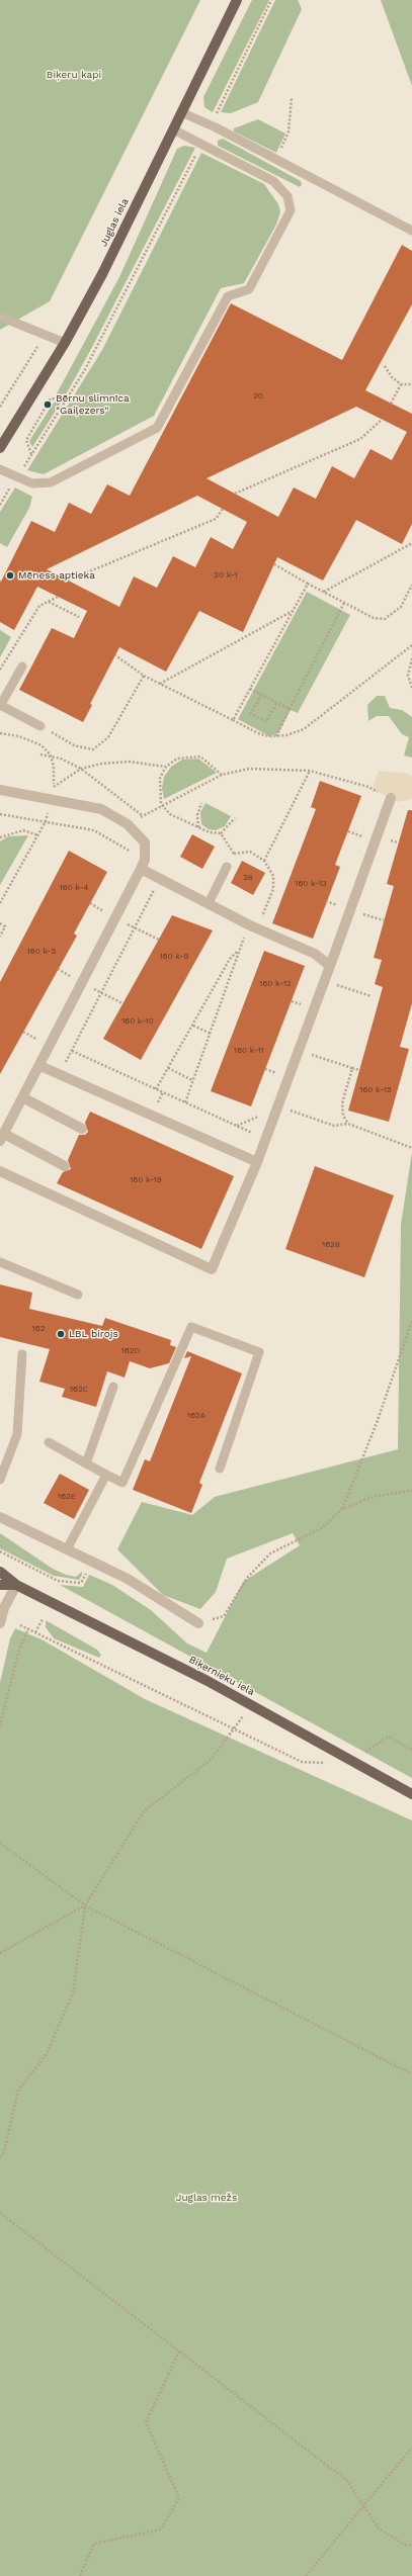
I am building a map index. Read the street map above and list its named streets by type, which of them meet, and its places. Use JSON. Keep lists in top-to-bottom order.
{
  "streets": {
    "main road": ["Juglas iela", "Biķernieku iela"]
  },
  "parks": ["Biķeru kapi", "Juglas mežs"],
  "places": ["Bērnu slimnīca \"Gaiļezers\"", "Mēness aptieka", "LBL birojs"],
  "house_numbers": [
    "20",
    "20 k-1",
    "28",
    "160 k-13",
    "160 k-4",
    "160 k-5",
    "160 k-9",
    "160 k-12",
    "160 k-10",
    "160 k-11",
    "160 k-15",
    "160 k-19",
    "162B",
    "162",
    "162D",
    "162C",
    "162A",
    "162E"
  ]
}
